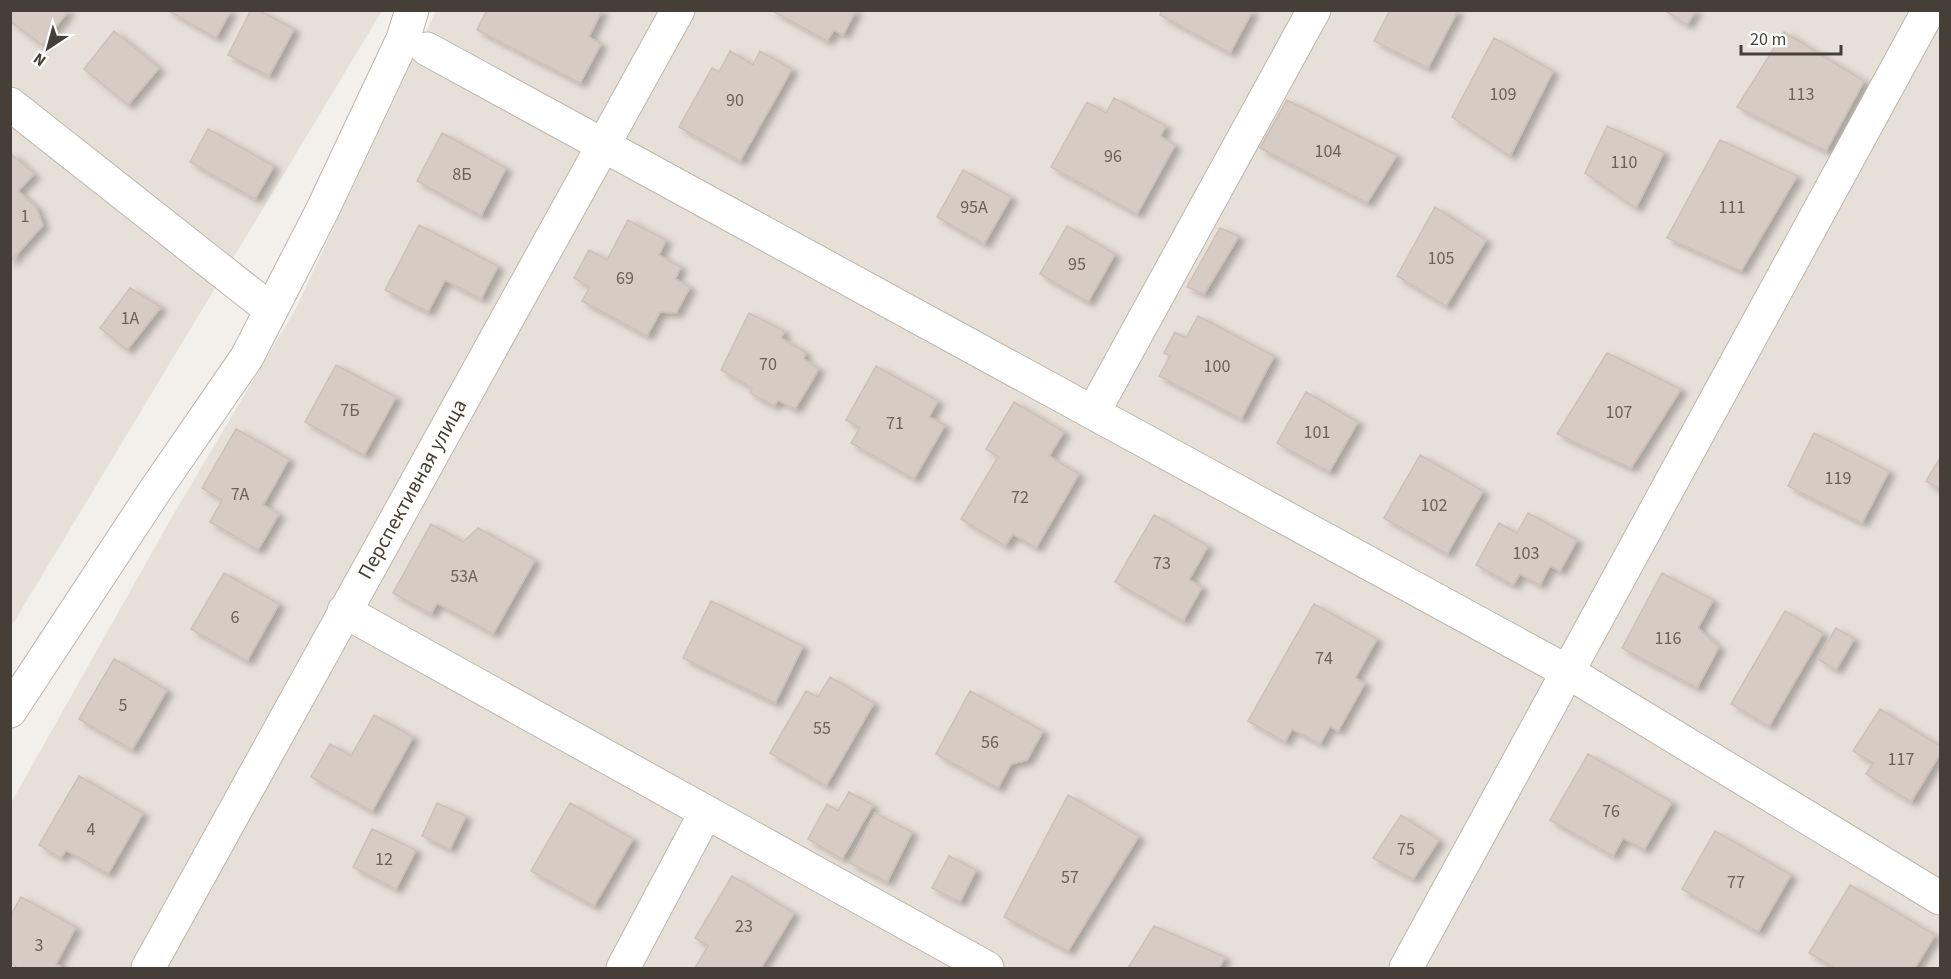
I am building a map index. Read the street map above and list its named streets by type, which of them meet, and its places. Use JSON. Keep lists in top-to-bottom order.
{
  "streets": {
    "street": ["Перспективная улица"]
  },
  "house_numbers": [
    "109",
    "113",
    "90",
    "104",
    "96",
    "110",
    "8Б",
    "95А",
    "111",
    "1",
    "105",
    "95",
    "69",
    "1А",
    "70",
    "100",
    "7Б",
    "107",
    "71",
    "101",
    "119",
    "7А",
    "72",
    "102",
    "103",
    "73",
    "53А",
    "6",
    "116",
    "74",
    "5",
    "55",
    "56",
    "117",
    "76",
    "4",
    "75",
    "12",
    "57",
    "77",
    "23",
    "3"
  ],
  "scale_bar": "20 m",
  "north": "bottom left"
}
